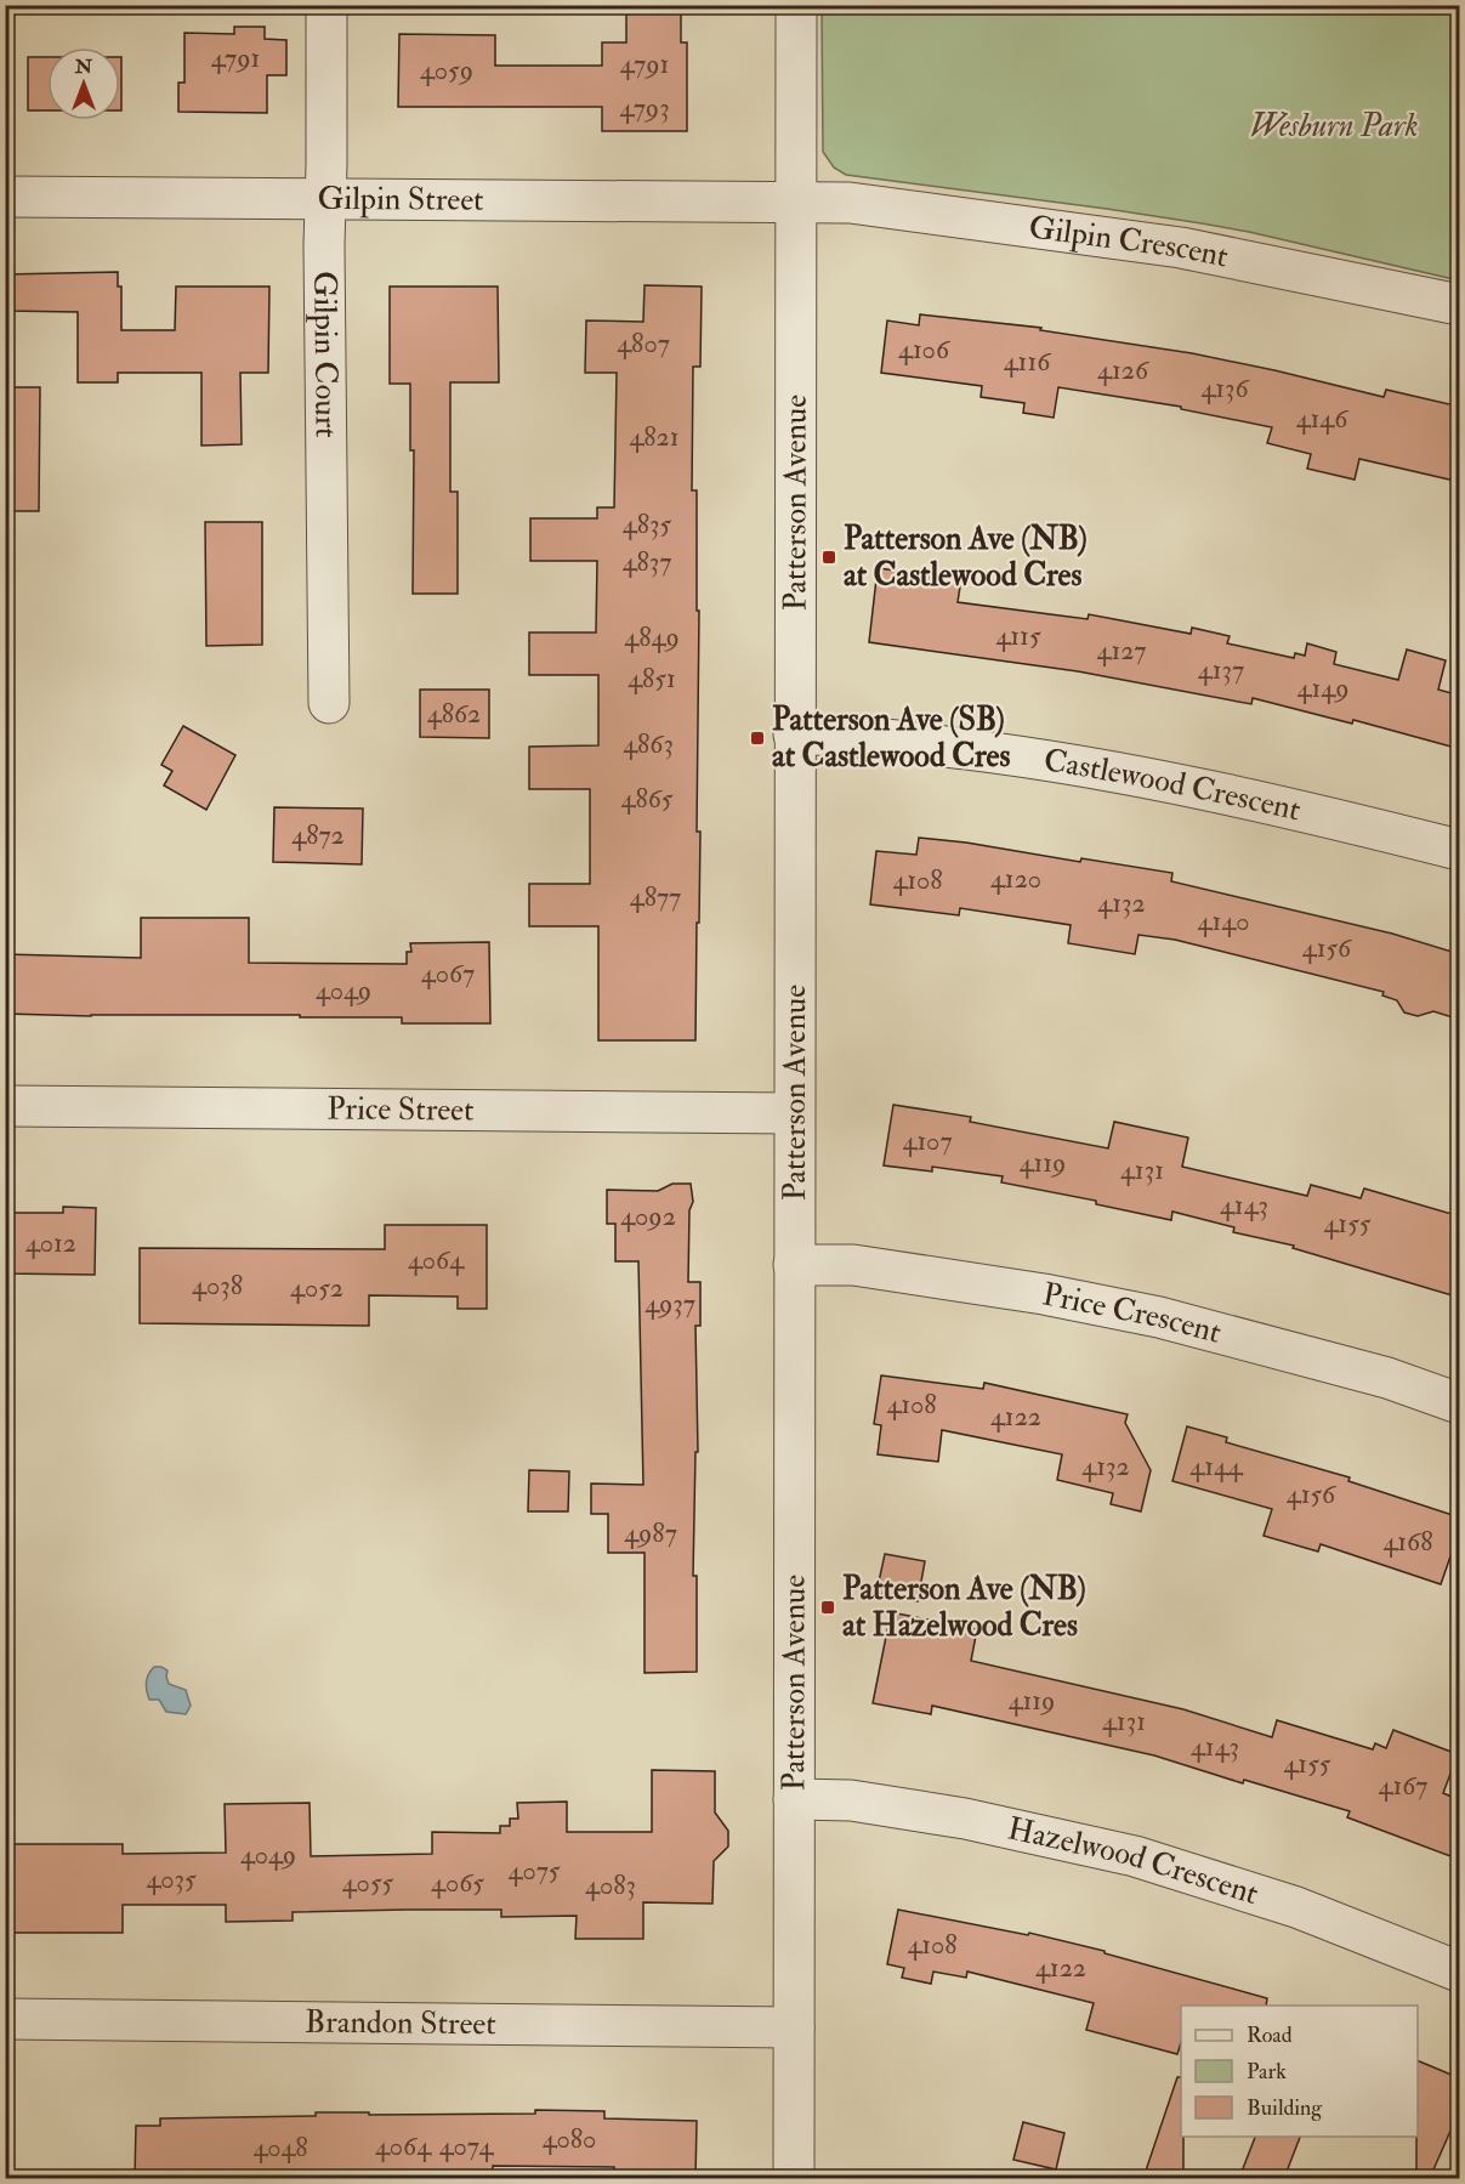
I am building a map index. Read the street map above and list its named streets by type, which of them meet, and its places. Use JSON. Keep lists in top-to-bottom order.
{
  "streets": {
    "street": [
      "Gilpin Street",
      "Gilpin Crescent",
      "Gilpin Court",
      "Patterson Avenue",
      "Castlewood Crescent",
      "Price Street",
      "Price Crescent",
      "Hazelwood Crescent",
      "Brandon Street"
    ]
  },
  "crossings": [
    ["Gilpin Street", "Gilpin Crescent"],
    ["Gilpin Street", "Gilpin Court"],
    ["Gilpin Street", "Patterson Avenue"],
    ["Gilpin Crescent", "Patterson Avenue"],
    ["Patterson Avenue", "Castlewood Crescent"],
    ["Patterson Avenue", "Price Street"],
    ["Patterson Avenue", "Price Crescent"],
    ["Patterson Avenue", "Hazelwood Crescent"],
    ["Patterson Avenue", "Brandon Street"]
  ],
  "parks": ["Wesburn Park"],
  "places": {
    "transit": ["Patterson Ave (NB) at Castlewood Cres", "Patterson Ave (SB) at Castlewood Cres", "Patterson Ave (NB) at Hazelwood Cres"]
  },
  "house_numbers": [
    "4791",
    "4791",
    "4059",
    "4793",
    "4807",
    "4106",
    "4116",
    "4126",
    "4136",
    "4146",
    "4821",
    "4835",
    "4837",
    "4115",
    "4849",
    "4127",
    "4137",
    "4851",
    "4149",
    "4862",
    "4863",
    "4865",
    "4872",
    "4120",
    "4108",
    "4877",
    "4132",
    "4140",
    "4156",
    "4067",
    "4049",
    "4107",
    "4119",
    "4131",
    "4143",
    "4092",
    "4155",
    "4012",
    "4064",
    "4038",
    "4052",
    "4937",
    "4108",
    "4122",
    "4132",
    "4144",
    "4156",
    "4987",
    "4168",
    "4119",
    "4131",
    "4143",
    "4155",
    "4167",
    "4049",
    "4075",
    "4035",
    "4055",
    "4065",
    "4083",
    "4108",
    "4122",
    "4080",
    "4064",
    "4074",
    "4048"
  ],
  "legend": ["Road", "Park", "Building"],
  "north": "top"
}
